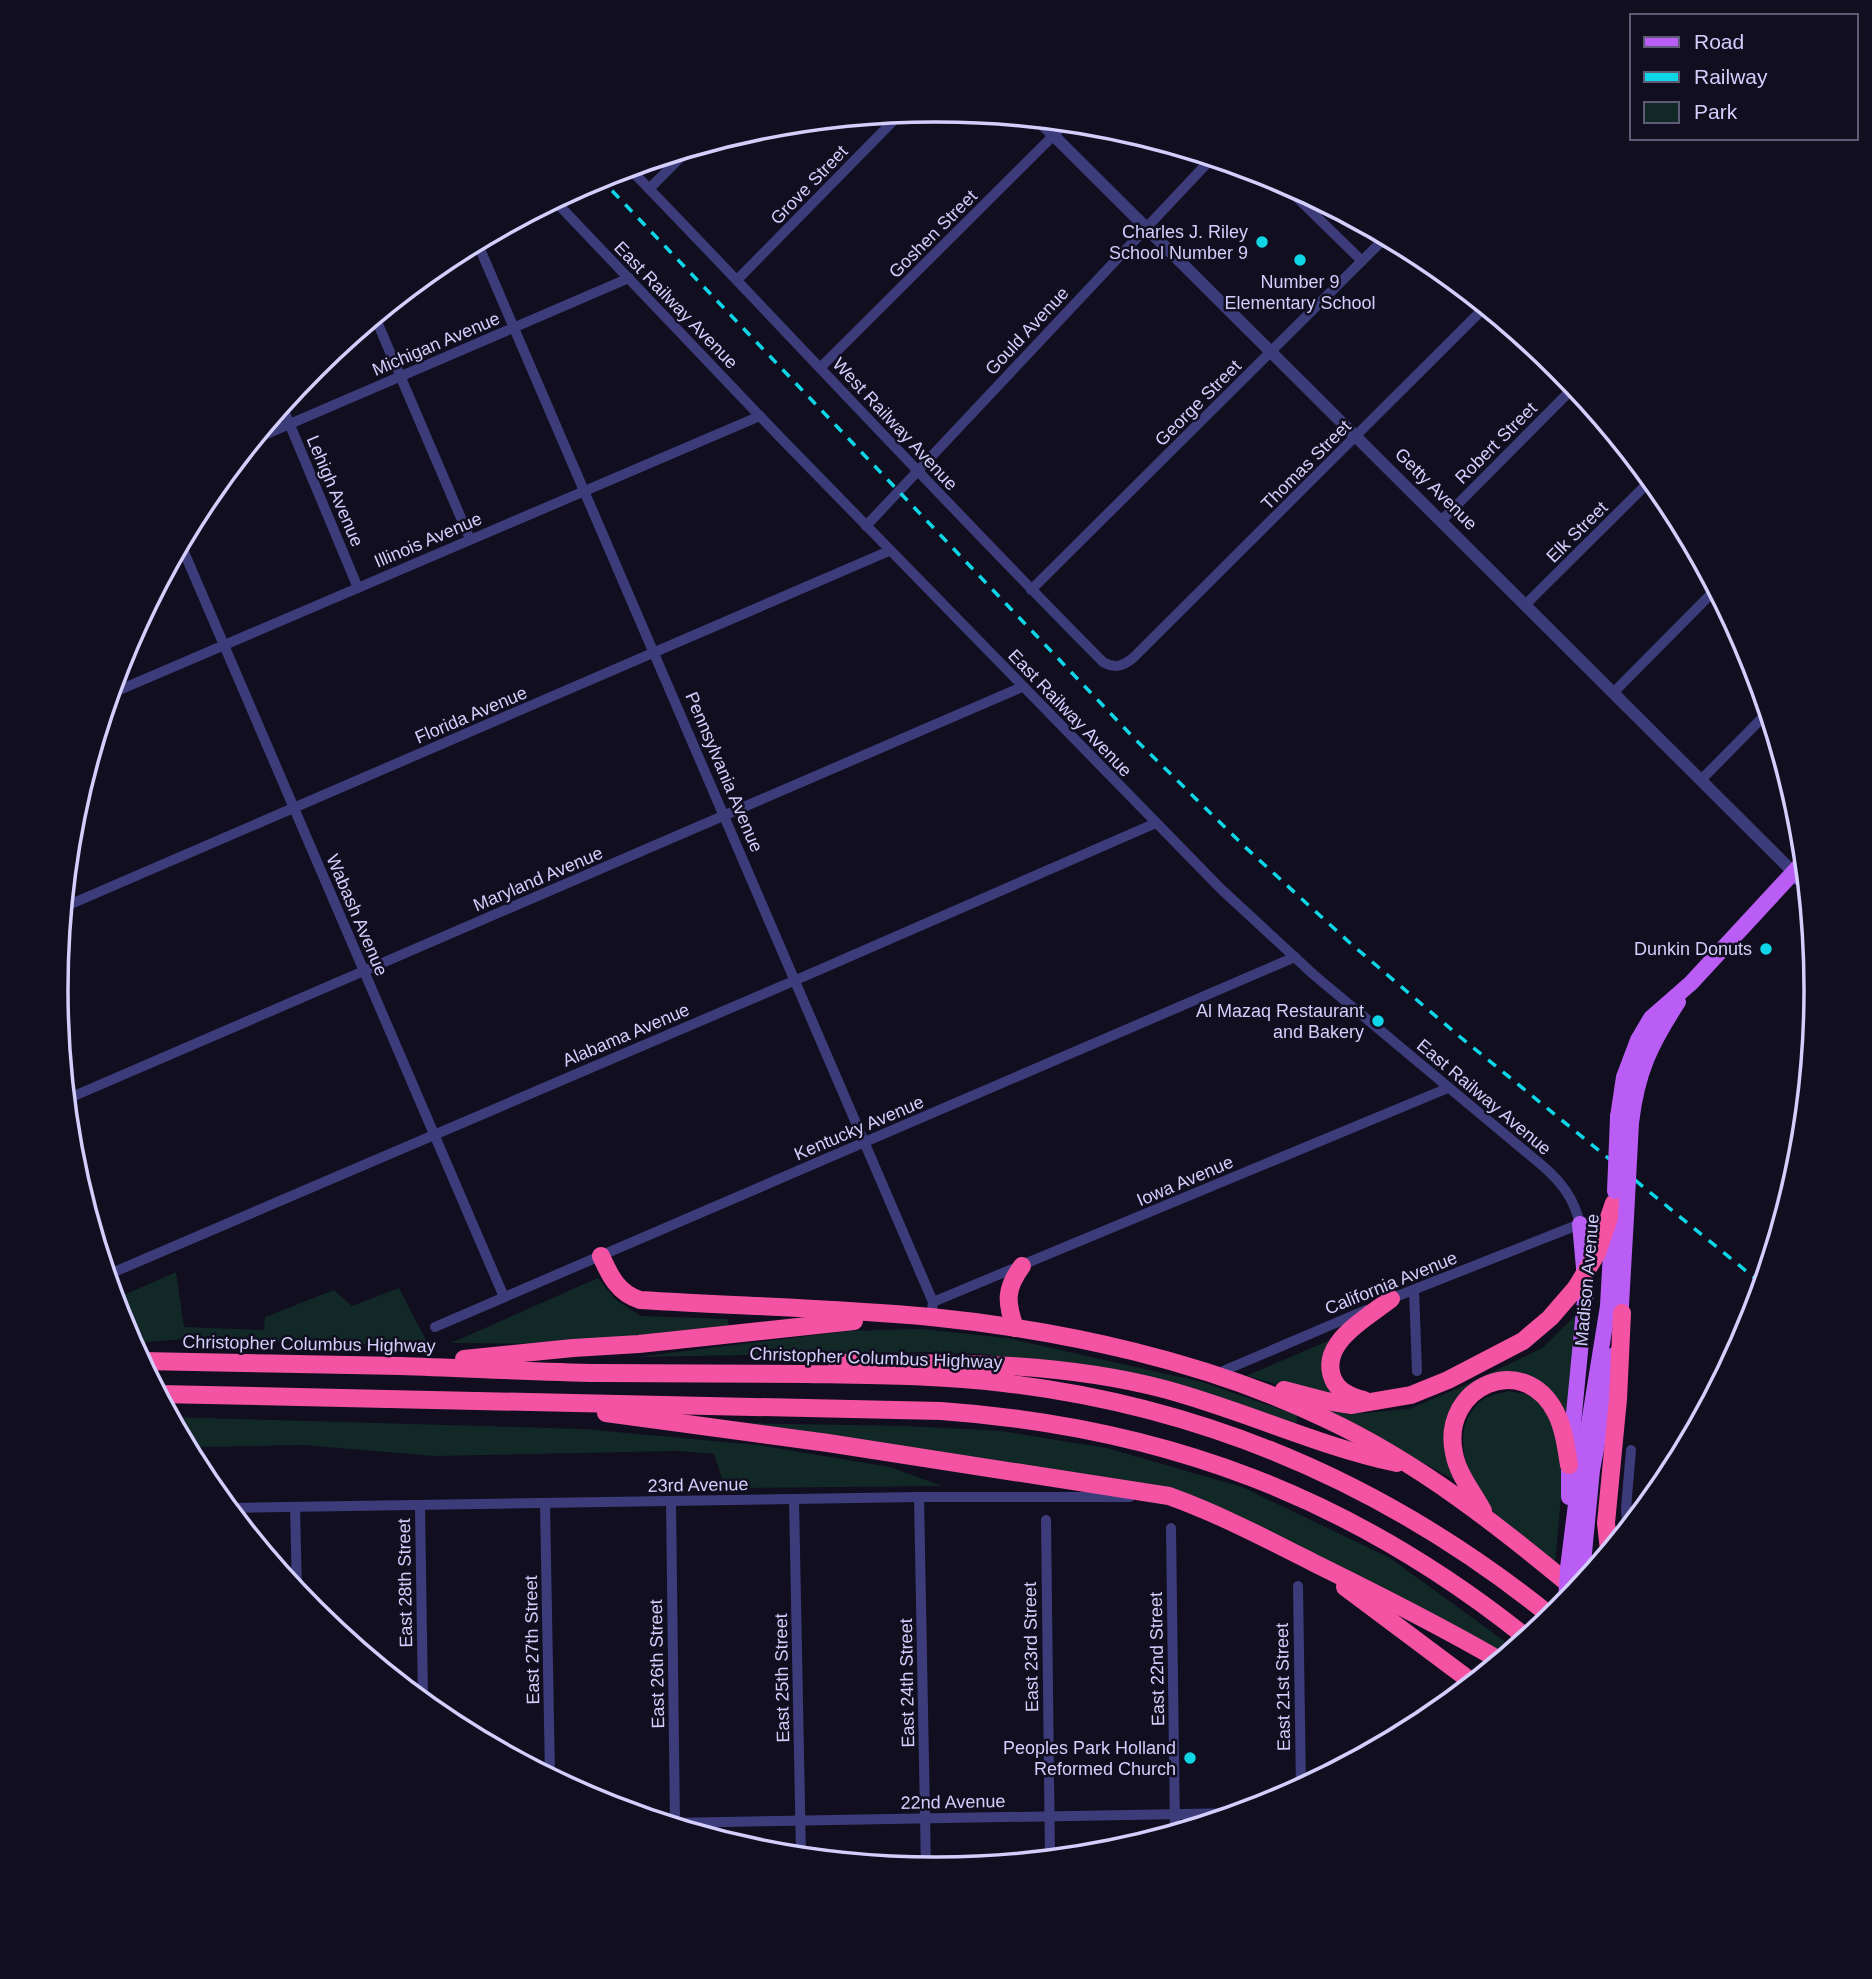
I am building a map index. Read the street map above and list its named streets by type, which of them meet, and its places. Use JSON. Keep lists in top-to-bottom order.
{
  "streets": {
    "highway": ["Christopher Columbus Highway"],
    "main road": ["Madison Avenue"],
    "street": [
      "Grove Street",
      "Goshen Street",
      "East Railway Avenue",
      "Gould Avenue",
      "Michigan Avenue",
      "George Street",
      "West Railway Avenue",
      "Robert Street",
      "Thomas Street",
      "Getty Avenue",
      "Lehigh Avenue",
      "Elk Street",
      "Illinois Avenue",
      "Florida Avenue",
      "Pennsylvania Avenue",
      "Maryland Avenue",
      "Wabash Avenue",
      "Alabama Avenue",
      "Kentucky Avenue",
      "Iowa Avenue",
      "California Avenue",
      "23rd Avenue",
      "East 28th Street",
      "East 27th Street",
      "East 23rd Street",
      "East 22nd Street",
      "East 26th Street",
      "East 25th Street",
      "East 24th Street",
      "East 21st Street",
      "22nd Avenue"
    ]
  },
  "crossings": [
    ["Grove Street", "West Railway Avenue"],
    ["Goshen Street", "West Railway Avenue"],
    ["Goshen Street", "Getty Avenue"],
    ["East Railway Avenue", "Gould Avenue"],
    ["East Railway Avenue", "Michigan Avenue"],
    ["East Railway Avenue", "Illinois Avenue"],
    ["East Railway Avenue", "Florida Avenue"],
    ["East Railway Avenue", "Maryland Avenue"],
    ["East Railway Avenue", "Alabama Avenue"],
    ["East Railway Avenue", "Kentucky Avenue"],
    ["East Railway Avenue", "Iowa Avenue"],
    ["East Railway Avenue", "California Avenue"],
    ["Gould Avenue", "West Railway Avenue"],
    ["Gould Avenue", "Getty Avenue"],
    ["Michigan Avenue", "Lehigh Avenue"],
    ["Michigan Avenue", "Pennsylvania Avenue"],
    ["George Street", "West Railway Avenue"],
    ["George Street", "Getty Avenue"],
    ["West Railway Avenue", "Thomas Street"],
    ["Robert Street", "Getty Avenue"],
    ["Thomas Street", "Getty Avenue"],
    ["Getty Avenue", "Elk Street"],
    ["Lehigh Avenue", "Illinois Avenue"],
    ["Illinois Avenue", "Pennsylvania Avenue"],
    ["Illinois Avenue", "Wabash Avenue"],
    ["Florida Avenue", "Pennsylvania Avenue"],
    ["Florida Avenue", "Wabash Avenue"],
    ["Pennsylvania Avenue", "Maryland Avenue"],
    ["Pennsylvania Avenue", "Alabama Avenue"],
    ["Pennsylvania Avenue", "Kentucky Avenue"],
    ["Pennsylvania Avenue", "Iowa Avenue"],
    ["Maryland Avenue", "Wabash Avenue"],
    ["Wabash Avenue", "Alabama Avenue"],
    ["Wabash Avenue", "Kentucky Avenue"],
    ["23rd Avenue", "East 28th Street"],
    ["23rd Avenue", "East 27th Street"],
    ["23rd Avenue", "East 26th Street"],
    ["23rd Avenue", "East 25th Street"],
    ["23rd Avenue", "East 24th Street"],
    ["East 23rd Street", "22nd Avenue"],
    ["East 22nd Street", "22nd Avenue"],
    ["East 25th Street", "22nd Avenue"],
    ["East 24th Street", "22nd Avenue"]
  ],
  "places": [
    "Charles J. Riley School Number 9",
    "Number 9 Elementary School",
    "Dunkin Donuts",
    "Al Mazaq Restaurant and Bakery",
    "Peoples Park Holland Reformed Church"
  ],
  "legend": ["Road", "Railway", "Park"]
}
